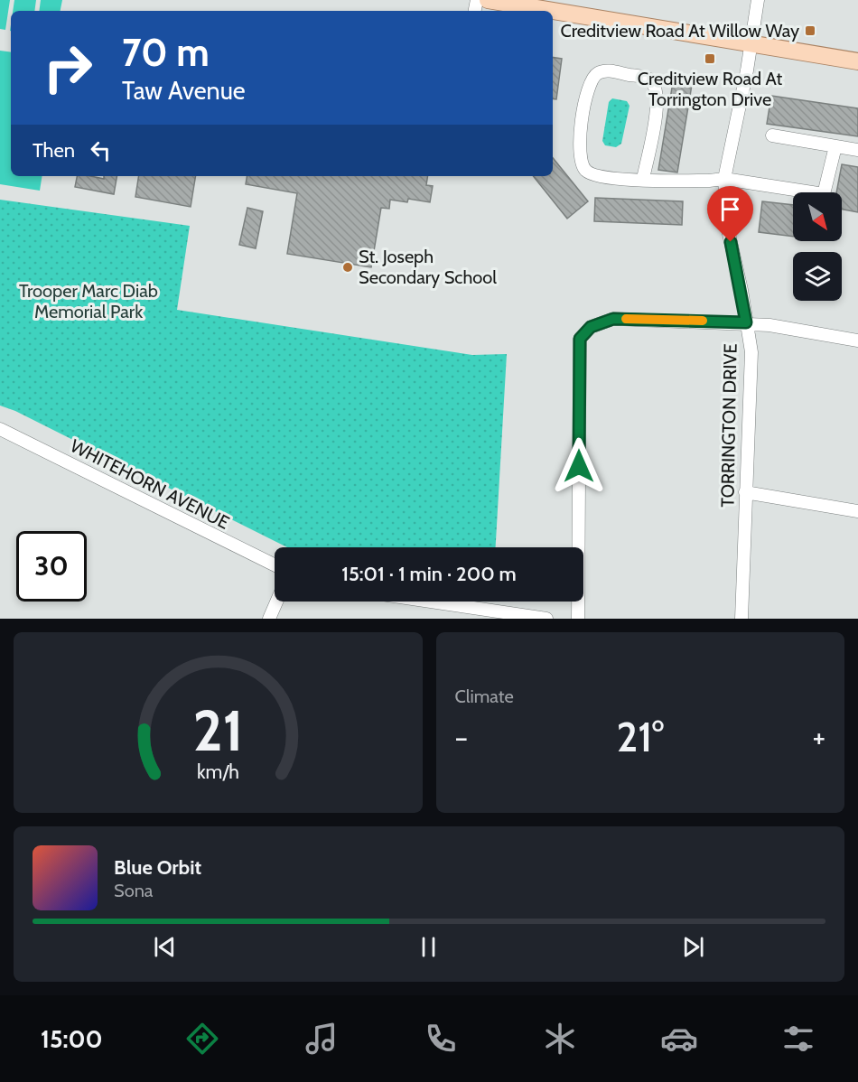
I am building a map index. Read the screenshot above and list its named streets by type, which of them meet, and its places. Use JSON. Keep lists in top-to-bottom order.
{
  "streets": {
    "street": ["TORRINGTON DRIVE", "WHITEHORN AVENUE"]
  },
  "parks": ["Trooper Marc Diab Memorial Park"],
  "places": {
    "transit": ["Creditview Road At Willow Way", "Creditview Road At Torrington Drive"],
    "other": ["St. Joseph Secondary School"]
  },
  "north": "bottom right",
  "page": {
    "turn": ["70 m", "Taw Avenue"],
    "then": "Then",
    "limit": "30",
    "trip": "15:01 · 1 min · 200 m",
    "tile": "Climate",
    "heat": ["−", "21°", "+"],
    "song": ["Blue Orbit", "Sona"],
    "tabs": "15:00",
    "gauge": ["21", "km/h"]
  }
}
